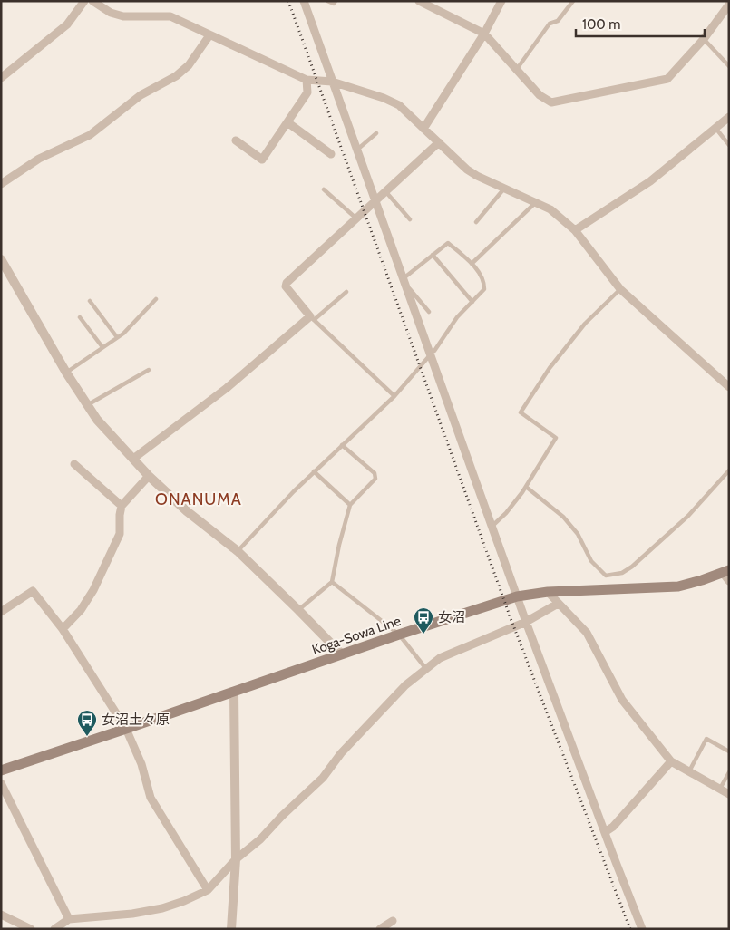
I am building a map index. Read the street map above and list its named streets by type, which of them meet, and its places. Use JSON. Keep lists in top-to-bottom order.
{
  "streets": {
    "main road": ["Koga-Sowa Line"]
  },
  "districts": ["ONANUMA"],
  "places": {
    "bus stop": ["女沼", "女沼土々原"]
  },
  "scale_bar": "100 m"
}
